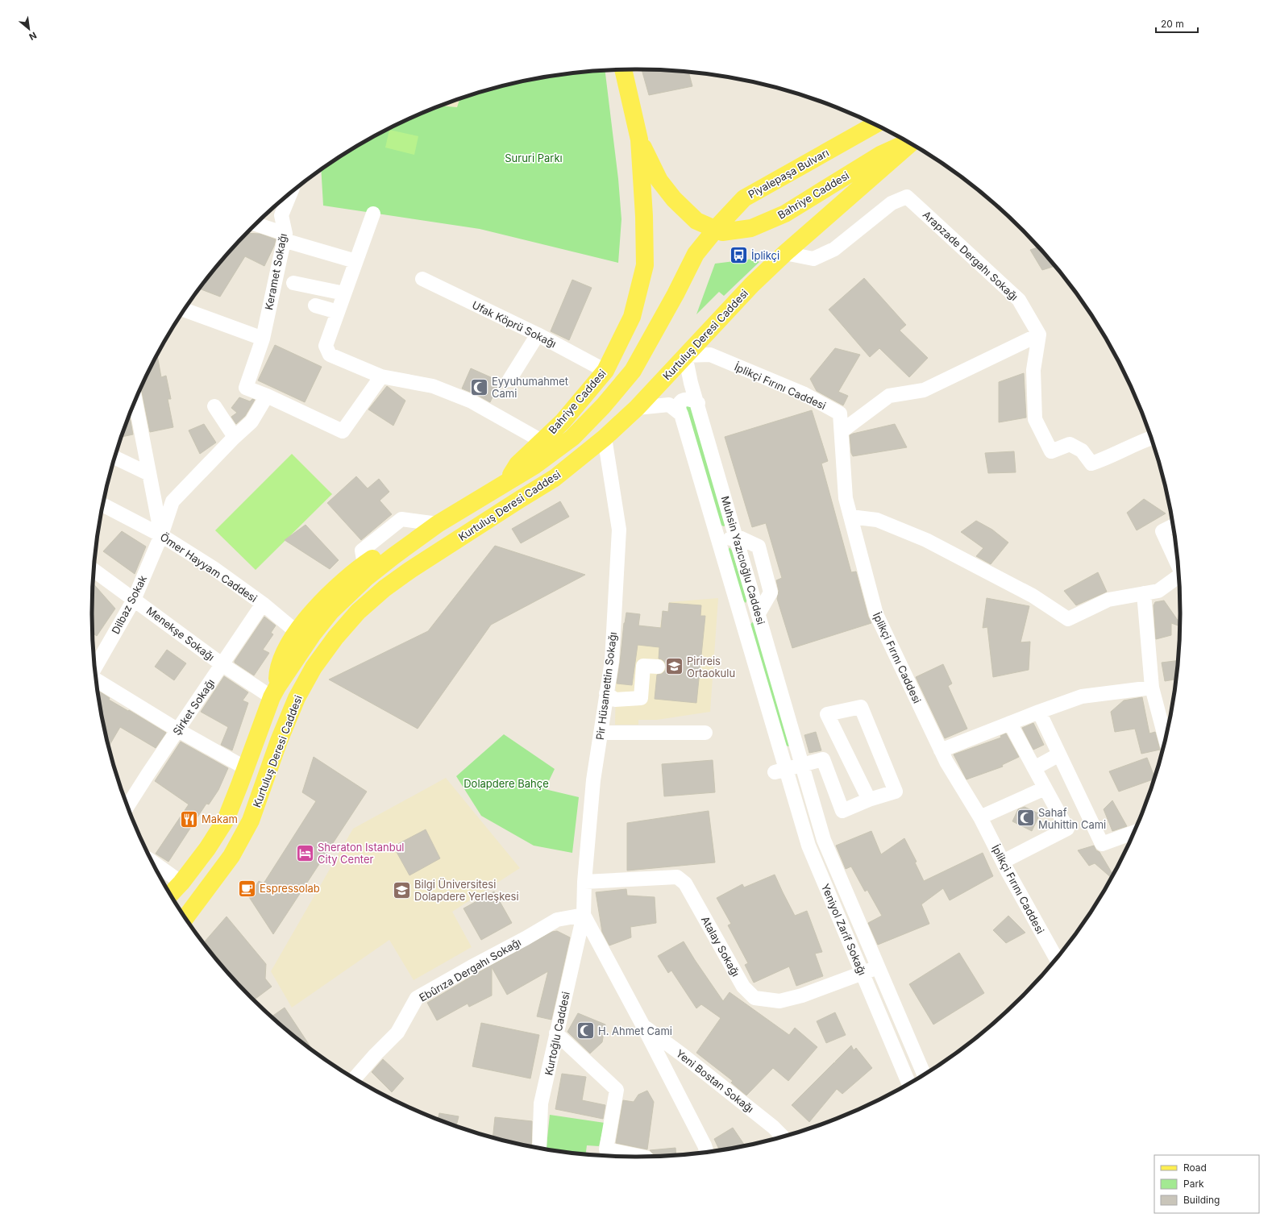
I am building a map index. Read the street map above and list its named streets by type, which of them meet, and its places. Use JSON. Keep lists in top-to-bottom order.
{
  "streets": {
    "main road": ["Piyalepaşa Bulvarı", "Bahriye Caddesi", "Kurtuluş Deresi Caddesi"],
    "street": [
      "Arapzade Dergahı Sokağı",
      "Keramet Sokağı",
      "Ufak Köprü Sokağı",
      "İplikçi Fırını Caddesi",
      "Muhsin Yazıcıoğlu Caddesi",
      "Ömer Hayyam Caddesi",
      "Dilbaz Sokak",
      "Menekşe Sokağı",
      "Pir Hüsamettin Sokağı",
      "Şirket Sokağı",
      "Yeniyol Zarif Sokağı",
      "Atalay Sokağı",
      "Ebûrıza Dergahı Sokağı",
      "Kurtoğlu Caddesi",
      "Yeni Bostan Sokağı"
    ]
  },
  "crossings": [
    ["Piyalepaşa Bulvarı", "Kurtuluş Deresi Caddesi"],
    ["Bahriye Caddesi", "Ufak Köprü Sokağı"],
    ["Bahriye Caddesi", "Kurtuluş Deresi Caddesi"],
    ["Arapzade Dergahı Sokağı", "Kurtuluş Deresi Caddesi"],
    ["Keramet Sokağı", "Dilbaz Sokak"],
    ["Kurtuluş Deresi Caddesi", "İplikçi Fırını Caddesi"],
    ["Kurtuluş Deresi Caddesi", "Muhsin Yazıcıoğlu Caddesi"],
    ["Kurtuluş Deresi Caddesi", "Menekşe Sokağı"],
    ["Kurtuluş Deresi Caddesi", "Pir Hüsamettin Sokağı"],
    ["İplikçi Fırını Caddesi", "Muhsin Yazıcıoğlu Caddesi"],
    ["Muhsin Yazıcıoğlu Caddesi", "Yeniyol Zarif Sokağı"],
    ["Ömer Hayyam Caddesi", "Dilbaz Sokak"],
    ["Ömer Hayyam Caddesi", "Şirket Sokağı"],
    ["Dilbaz Sokak", "Menekşe Sokağı"],
    ["Menekşe Sokağı", "Şirket Sokağı"],
    ["Pir Hüsamettin Sokağı", "Atalay Sokağı"],
    ["Pir Hüsamettin Sokağı", "Ebûrıza Dergahı Sokağı"],
    ["Pir Hüsamettin Sokağı", "Kurtoğlu Caddesi"],
    ["Yeniyol Zarif Sokağı", "Atalay Sokağı"],
    ["Ebûrıza Dergahı Sokağı", "Kurtoğlu Caddesi"]
  ],
  "parks": ["Sururi Parkı", "Dolapdere Bahçe"],
  "places": {
    "bus stop": ["İplikçi"],
    "mosque": ["Eyyuhumahmet Cami", "Sahaf Muhittin Cami", "H. Ahmet Cami"],
    "school or university": ["Pirireis Ortaokulu", "Bilgi Üniversitesi Dolapdere Yerleşkesi"],
    "restaurant": ["Makam"],
    "hotel": ["Sheraton Istanbul City Center"],
    "cafe": ["Espressolab"]
  },
  "legend": ["Road", "Park", "Building"],
  "scale_bar": "20 m",
  "north": "bottom right"
}
